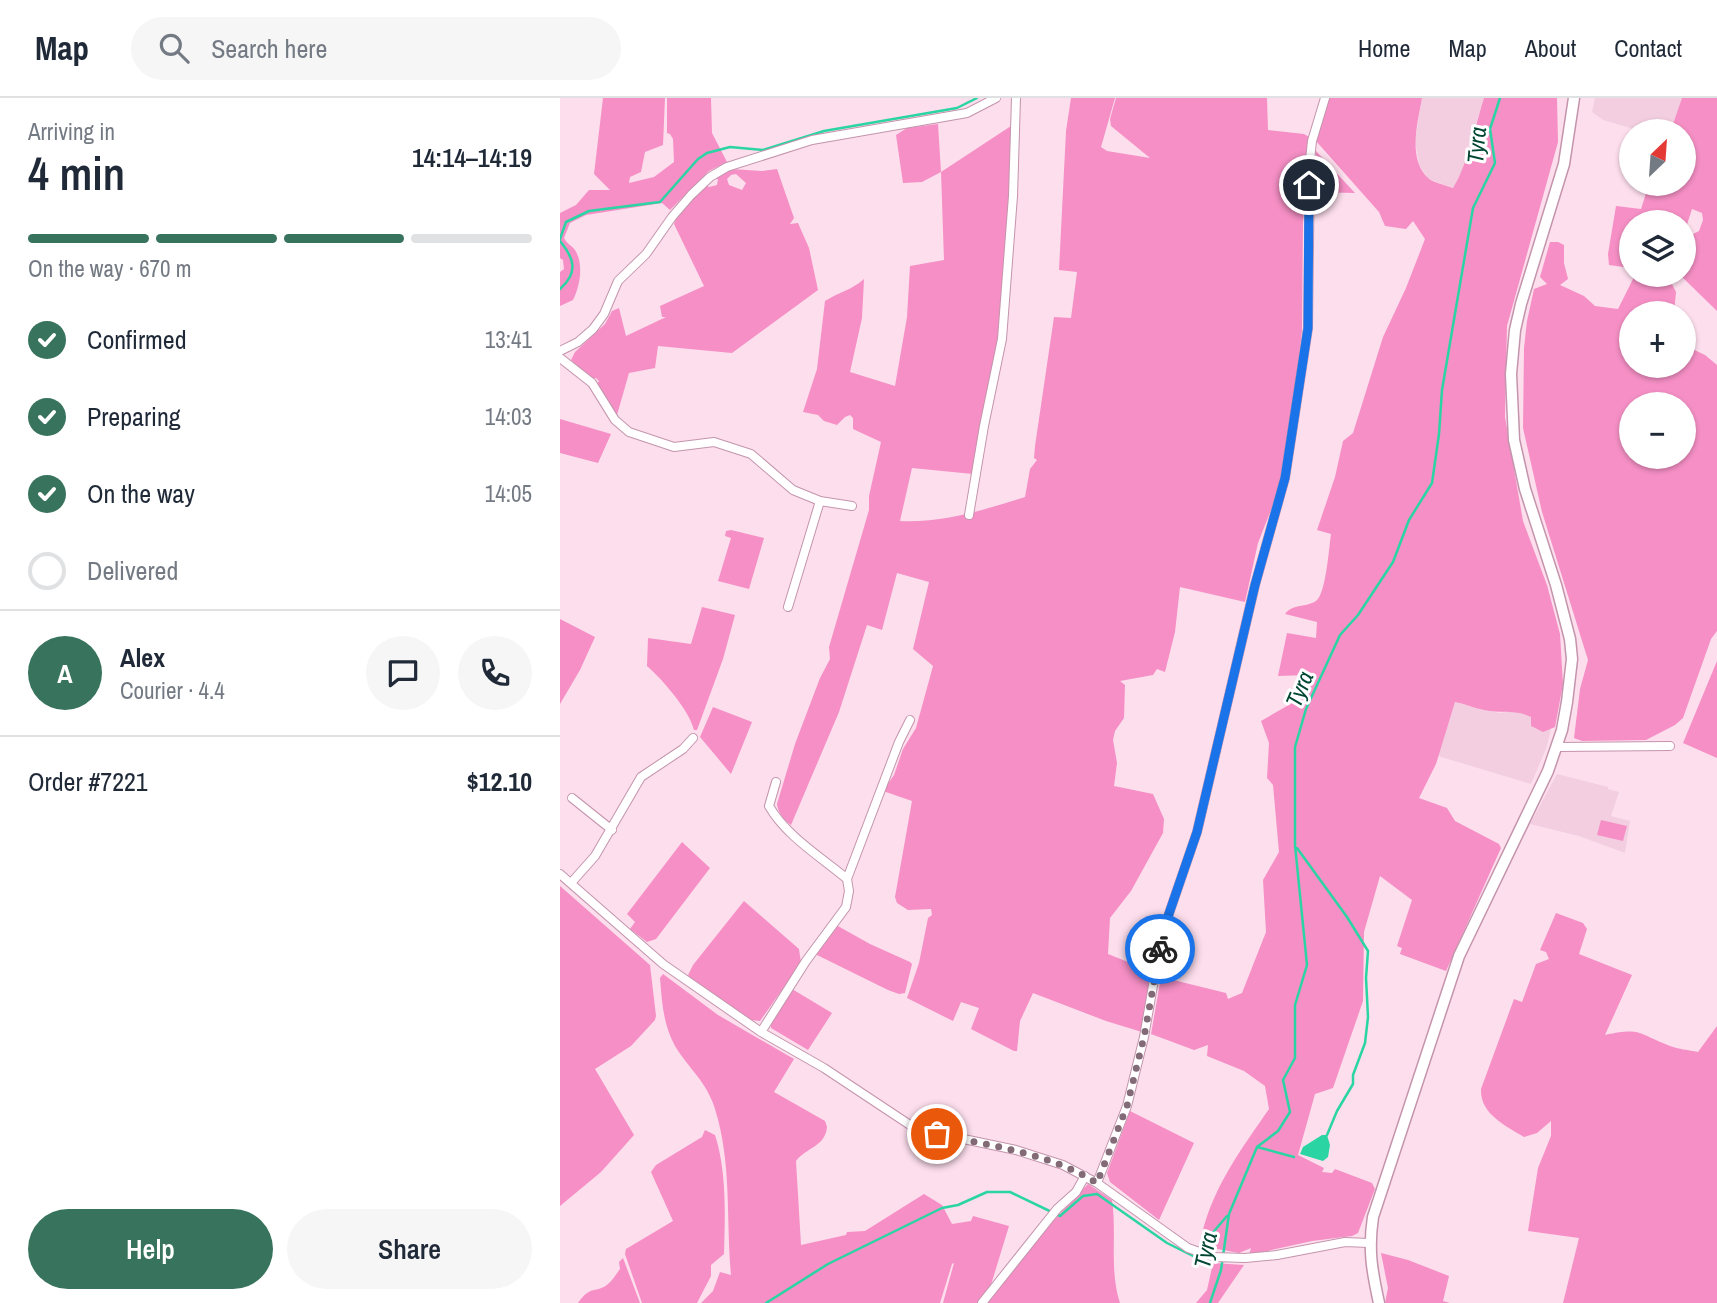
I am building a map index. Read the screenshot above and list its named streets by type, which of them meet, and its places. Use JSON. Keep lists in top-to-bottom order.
{
  "water": ["Tyra"],
  "north": "top right",
  "page": {
    "header": "Map",
    "search": "Search here",
    "nav": [
      "Home",
      "Map",
      "About",
      "Contact"
    ],
    "heading": ["4 min", "Arriving in", "14:14–14:19"],
    "panel": [
      "Alex",
      "Courier · 4.4",
      "Order #7221",
      "$12.10"
    ],
    "map_buttons": ["+", "−"],
    "bar": "On the way · 670 m",
    "list": [
      ["Confirmed", "13:41"],
      ["Preparing", "14:03"],
      ["On the way", "14:05"],
      "Delivered"
    ],
    "round": "A",
    "buttons": ["Help", "Share"]
  }
}
